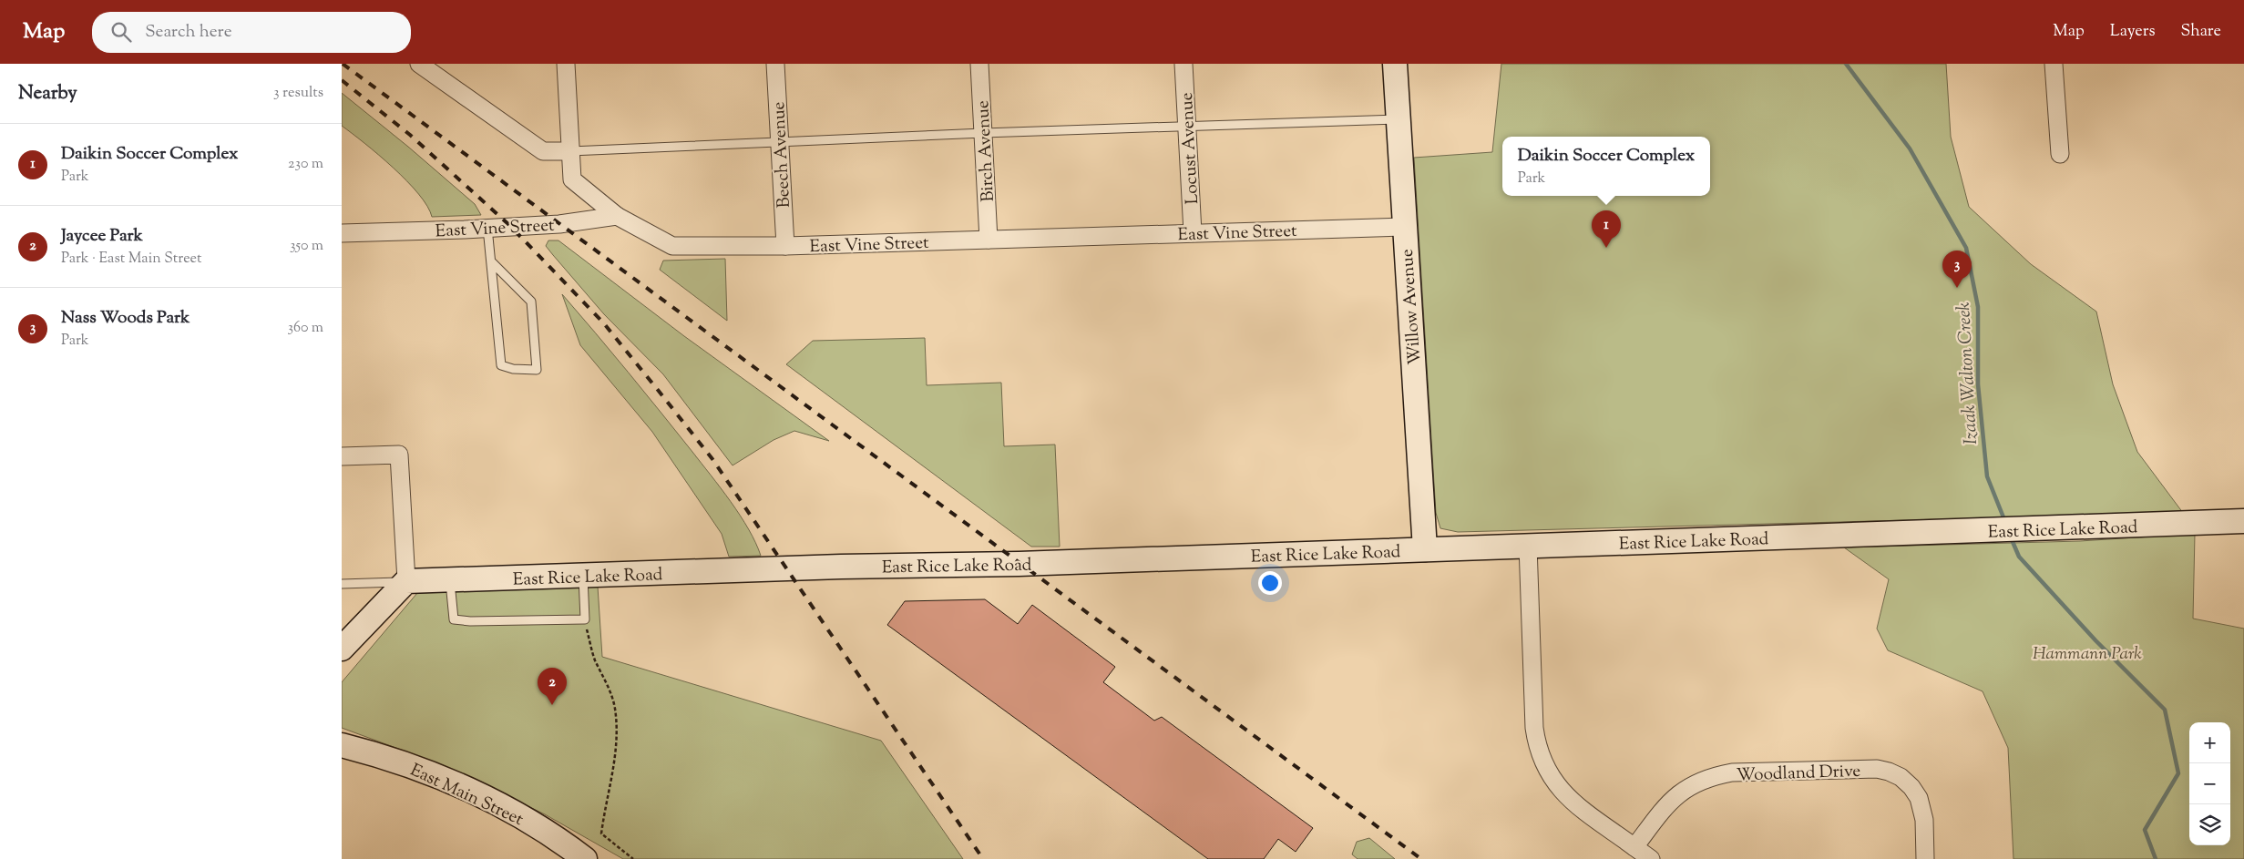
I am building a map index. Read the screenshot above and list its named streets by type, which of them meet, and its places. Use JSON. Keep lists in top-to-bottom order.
{
  "streets": {
    "street": [
      "Locust Avenue",
      "Birch Avenue",
      "Beech Avenue",
      "East Vine Street",
      "Willow Avenue",
      "East Rice Lake Road",
      "Woodland Drive",
      "East Main Street"
    ]
  },
  "crossings": [
    ["Locust Avenue", "East Vine Street"],
    ["Birch Avenue", "East Vine Street"],
    ["Beech Avenue", "East Vine Street"],
    ["East Vine Street", "Willow Avenue"],
    ["Willow Avenue", "East Rice Lake Road"]
  ],
  "water": ["Izaak Walton Creek"],
  "parks": ["Hammann Park"],
  "page": {
    "header": "Map",
    "search": "Search here",
    "nav": ["Map", "Layers", "Share"],
    "heading": ["Nearby", "3 results"],
    "list": [
      {
        "mark": "1",
        "name": "Daikin Soccer Complex",
        "note": "Park",
        "value": "230 m"
      },
      {
        "mark": "2",
        "name": "Jaycee Park",
        "note": "Park · East Main Street",
        "value": "350 m"
      },
      {
        "mark": "3",
        "name": "Nass Woods Park",
        "note": "Park",
        "value": "360 m"
      }
    ],
    "popup": ["Daikin Soccer Complex", "Park"],
    "pins": ["1", "3", "2"],
    "map_buttons": ["+", "−"]
  }
}
